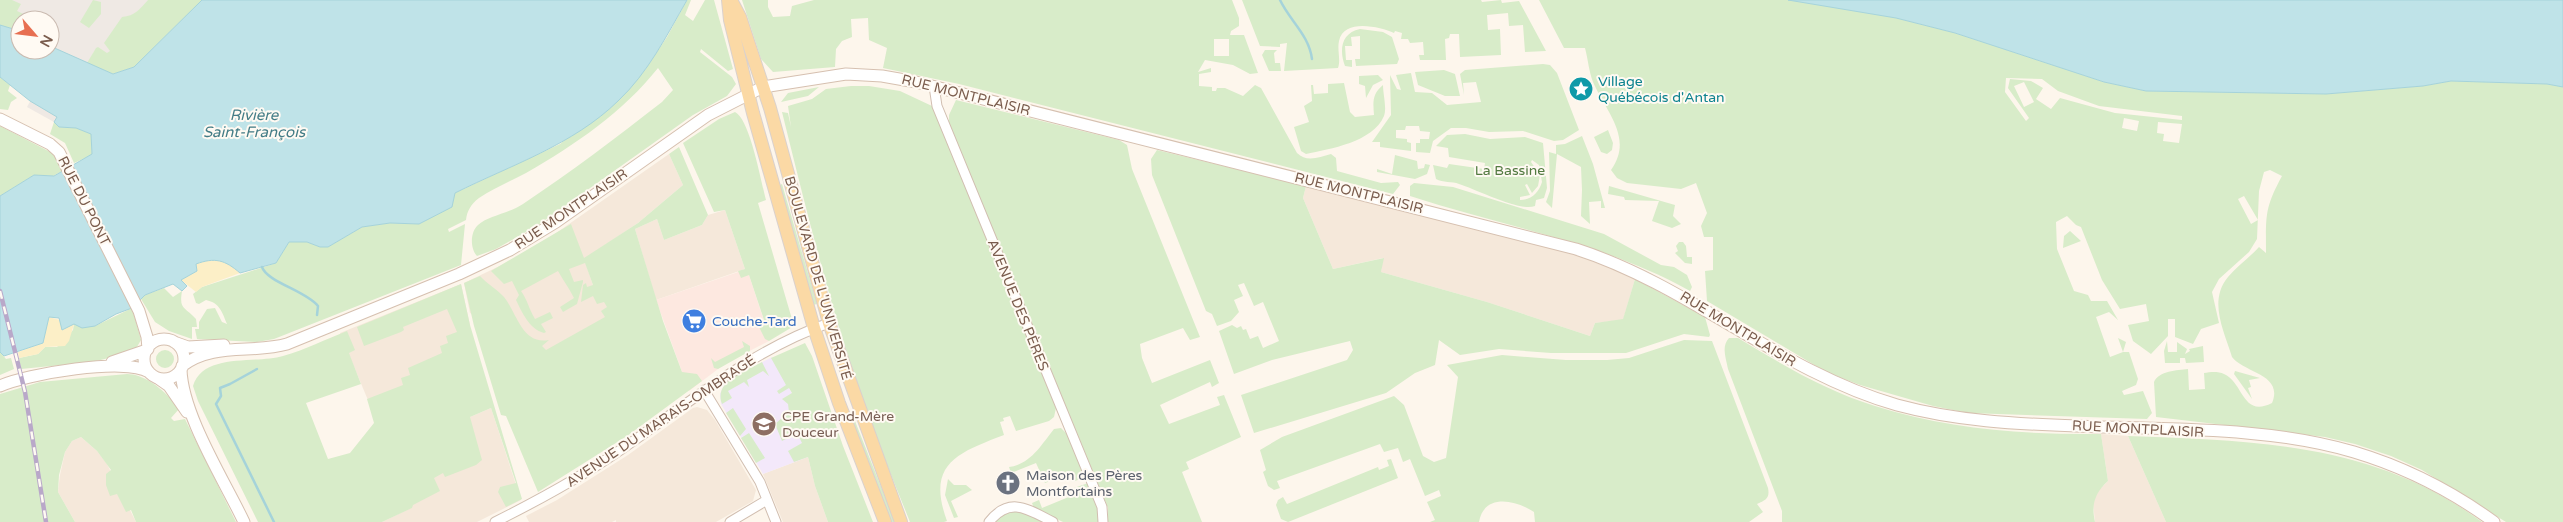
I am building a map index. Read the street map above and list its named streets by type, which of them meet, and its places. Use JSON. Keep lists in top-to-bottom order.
{
  "streets": {
    "main road": ["BOULEVARD DE L'UNIVERSITÉ"],
    "street": [
      "RUE MONTPLAISIR",
      "RUE DU PONT",
      "AVENUE DES PÈRES",
      "AVENUE DU MARAIS-OMBRAGÉ"
    ]
  },
  "crossings": [
    ["RUE MONTPLAISIR", "BOULEVARD DE L'UNIVERSITÉ"],
    ["RUE MONTPLAISIR", "AVENUE DES PÈRES"],
    ["BOULEVARD DE L'UNIVERSITÉ", "AVENUE DU MARAIS-OMBRAGÉ"]
  ],
  "water": ["Rivière Saint-François"],
  "parks": ["La Bassine"],
  "places": {
    "place": ["Village Québécois d'Antan"],
    "supermarket": ["Couche-Tard"],
    "school or university": ["CPE Grand-Mère Douceur"],
    "church": ["Maison des Pères Montfortains"]
  },
  "north": "bottom right"
}
